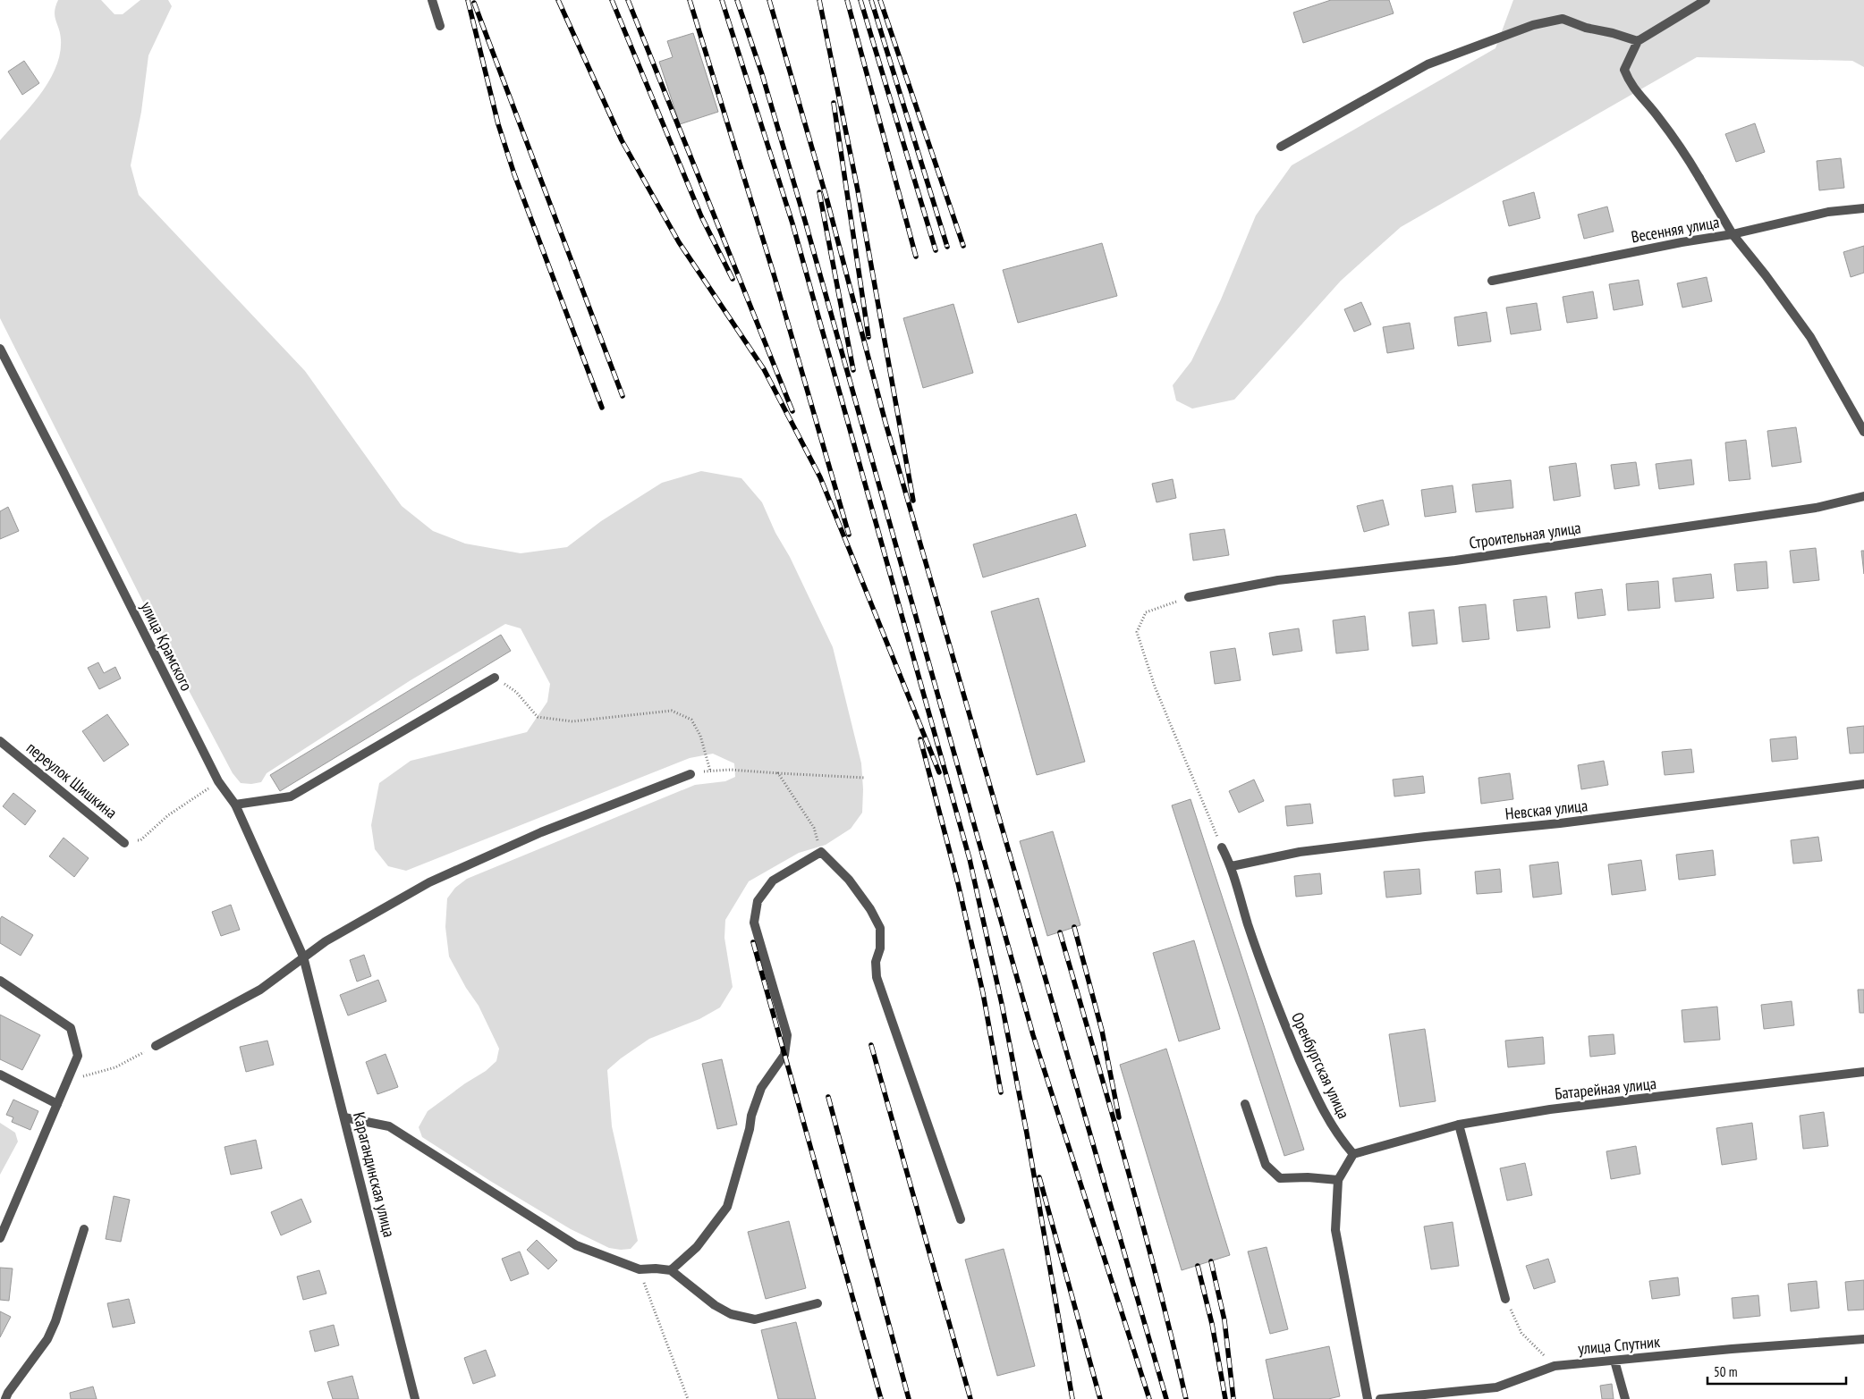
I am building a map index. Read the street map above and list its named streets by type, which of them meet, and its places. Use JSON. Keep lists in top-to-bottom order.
{
  "streets": {
    "street": [
      "Весенняя улица",
      "Строительная улица",
      "улица Крамского",
      "переулок Шишкина",
      "Невская улица",
      "Оренбургская улица",
      "Батарейная улица",
      "Карагандинская улица",
      "улица Спутник"
    ]
  },
  "crossings": [
    ["улица Крамского", "Карагандинская улица"],
    ["Невская улица", "Оренбургская улица"],
    ["Оренбургская улица", "Батарейная улица"]
  ],
  "scale_bar": "50 m"
}
